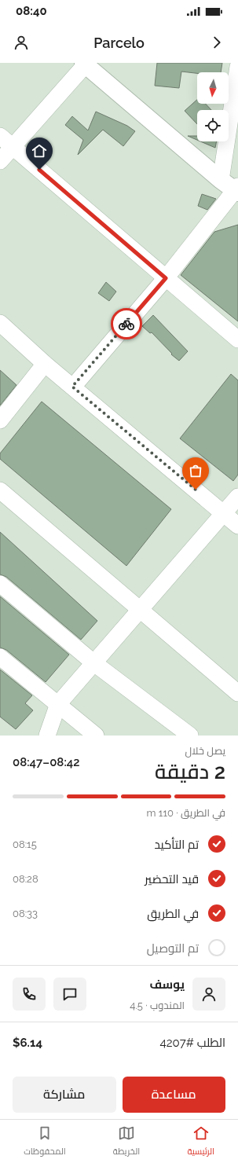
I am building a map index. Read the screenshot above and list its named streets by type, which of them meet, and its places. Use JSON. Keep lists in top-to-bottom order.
{
  "north": "bottom",
  "page": {
    "status": "08:40",
    "header": "Parcelo",
    "heading": ["2 دقيقة", "يصل خلال", "08:42–08:47"],
    "panel": [
      "يوسف",
      "المندوب · 4.5",
      "الطلب #4207",
      "$6.14"
    ],
    "bar": "في الطريق · 110 m",
    "list": [
      ["تم التأكيد", "08:15"],
      ["قيد التحضير", "08:28"],
      ["في الطريق", "08:33"],
      "تم التوصيل"
    ],
    "buttons": ["مساعدة", "مشاركة"],
    "tabs": ["الرئيسية", "الخريطة", "المحفوظات"]
  }
}
